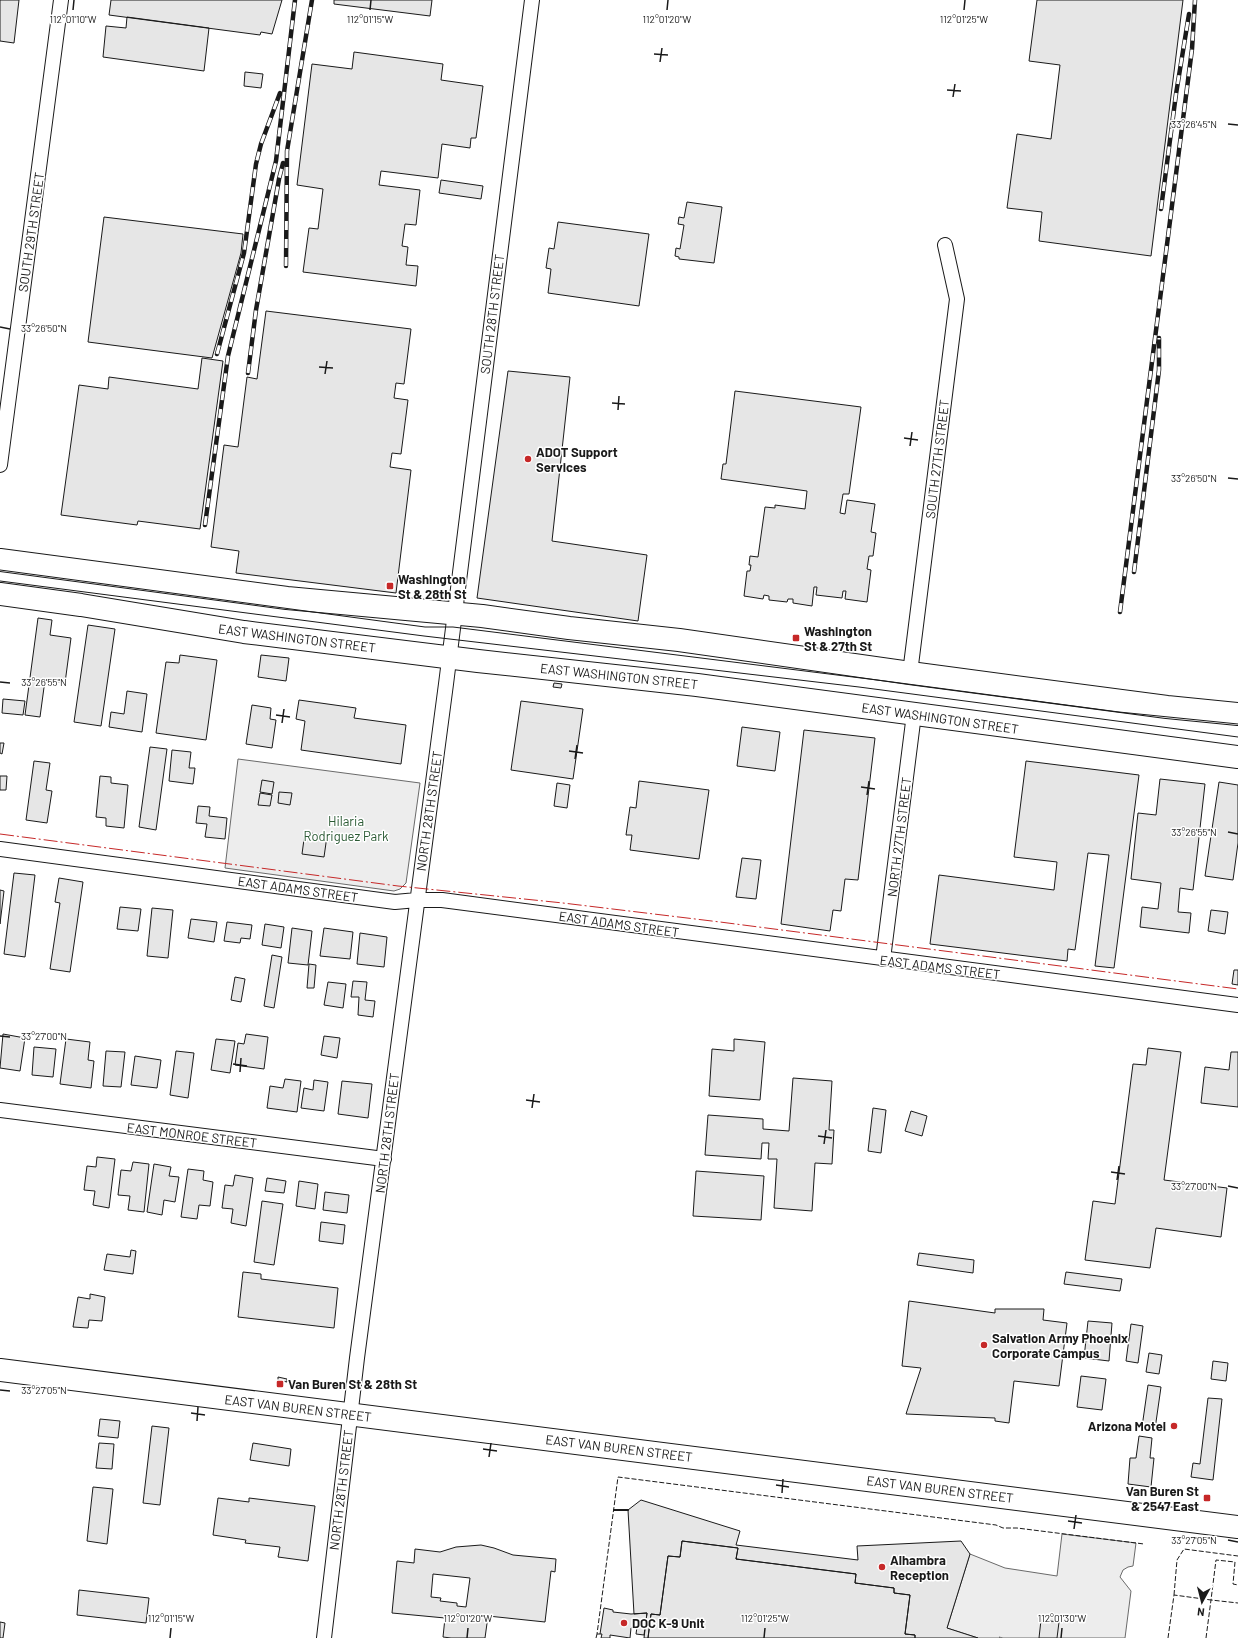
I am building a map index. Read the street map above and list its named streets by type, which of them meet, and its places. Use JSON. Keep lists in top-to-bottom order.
{
  "streets": {
    "main road": ["EAST WASHINGTON STREET", "EAST VAN BUREN STREET"],
    "street": [
      "SOUTH 29TH STREET",
      "SOUTH 28TH STREET",
      "SOUTH 27TH STREET",
      "NORTH 28TH STREET",
      "NORTH 27TH STREET",
      "EAST ADAMS STREET",
      "EAST MONROE STREET"
    ]
  },
  "crossings": [
    ["SOUTH 28TH STREET", "NORTH 28TH STREET"],
    ["EAST WASHINGTON STREET", "NORTH 28TH STREET"],
    ["EAST WASHINGTON STREET", "NORTH 27TH STREET"],
    ["NORTH 28TH STREET", "EAST ADAMS STREET"],
    ["NORTH 28TH STREET", "EAST MONROE STREET"],
    ["NORTH 28TH STREET", "EAST VAN BUREN STREET"],
    ["NORTH 27TH STREET", "EAST ADAMS STREET"]
  ],
  "parks": ["Hilaria Rodriguez Park"],
  "places": {
    "other": [
      "ADOT Support Services",
      "Salvation Army Phoenix Corporate Campus",
      "Arizona Motel",
      "Alhambra Reception",
      "DOC K-9 Unit"
    ],
    "transit": [
      "Washington St & 28th St",
      "Washington St & 27th St",
      "Van Buren St & 28th St",
      "Van Buren St & 2547 East"
    ]
  },
  "north": "bottom",
  "coordinates": [
    "112°01'10\"W",
    "112°01'15\"W",
    "112°01'20\"W",
    "112°01'25\"W",
    "33°26'45\"N",
    "33°26'50\"N",
    "33°26'55\"N",
    "33°27'00\"N",
    "33°27'05\"N",
    "112°01'30\"W"
  ]
}
